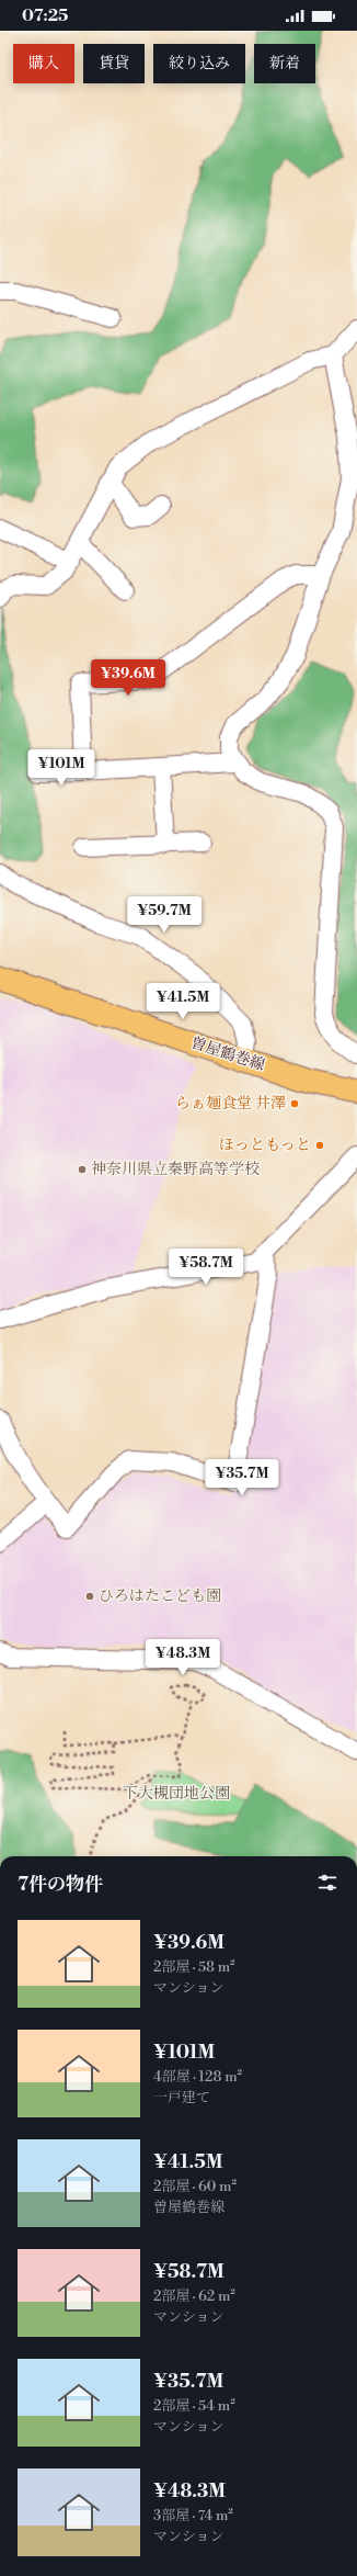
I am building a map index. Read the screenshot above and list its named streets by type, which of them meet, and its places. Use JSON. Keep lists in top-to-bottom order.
{
  "streets": {
    "main road": ["曽屋鶴巻線"]
  },
  "parks": ["下大槻団地公園"],
  "places": [
    "らぁ麺食堂 井澤",
    "ほっともっと",
    "神奈川県立秦野高等学校",
    "ひろはたこども園"
  ],
  "page": {
    "status": "07:25",
    "chip": [
      "購入",
      "賃貸",
      "絞り込み",
      "新着"
    ],
    "price": [
      "¥39.6M",
      "¥101M",
      "¥59.7M",
      "¥41.5M",
      "¥58.7M",
      "¥35.7M",
      "¥48.3M"
    ],
    "heading": "7件の物件",
    "list": [
      {
        "name": "¥39.6M",
        "note": "2部屋 · 58 m² · マンション"
      },
      {
        "name": "¥101M",
        "note": "4部屋 · 128 m² · 一戸建て"
      },
      {
        "name": "¥41.5M",
        "note": "2部屋 · 60 m² · 曽屋鶴巻線"
      },
      {
        "name": "¥58.7M",
        "note": "2部屋 · 62 m² · マンション"
      },
      {
        "name": "¥35.7M",
        "note": "2部屋 · 54 m² · マンション"
      },
      {
        "name": "¥48.3M",
        "note": "3部屋 · 74 m² · マンション"
      }
    ]
  }
}
